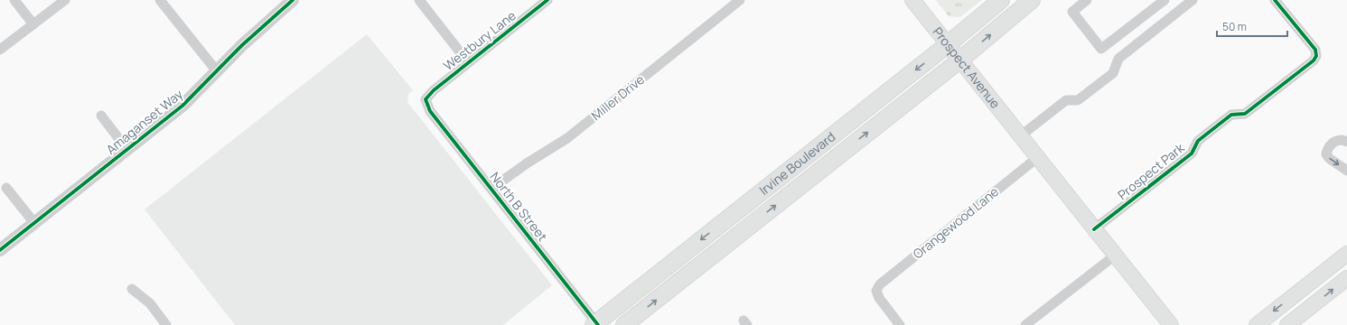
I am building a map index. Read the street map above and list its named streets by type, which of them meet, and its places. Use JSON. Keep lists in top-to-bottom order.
{
  "streets": {
    "main road": ["Prospect Avenue", "Irvine Boulevard"],
    "street": [
      "Westbury Lane",
      "Miller Drive",
      "Amaganset Way",
      "Prospect Park",
      "North B Street",
      "Orangewood Lane"
    ]
  },
  "crossings": [
    ["Westbury Lane", "North B Street"],
    ["Prospect Avenue", "Irvine Boulevard"],
    ["Prospect Avenue", "Prospect Park"],
    ["Prospect Avenue", "Orangewood Lane"],
    ["Miller Drive", "North B Street"],
    ["Irvine Boulevard", "North B Street"]
  ],
  "scale_bar": "50 m"
}
